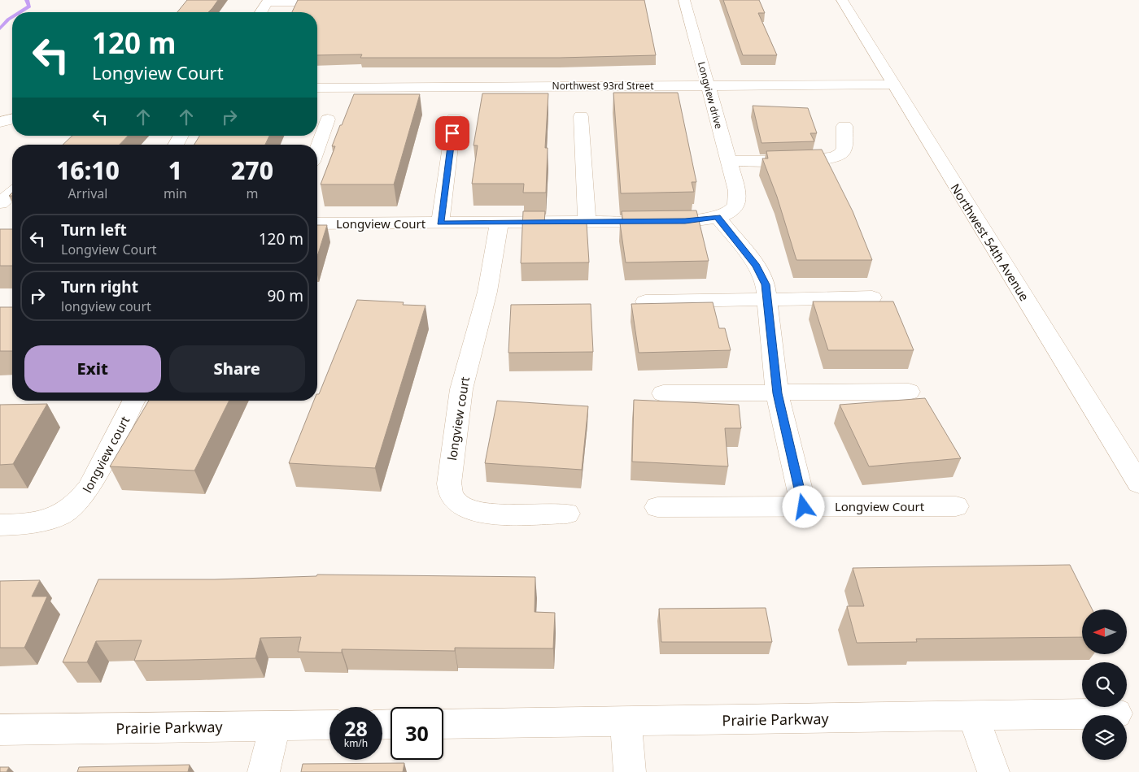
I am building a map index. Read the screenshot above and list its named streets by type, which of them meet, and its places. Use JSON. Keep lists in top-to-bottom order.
{
  "streets": {
    "street": [
      "Northwest 93rd Street",
      "Longview drive",
      "Longview Court",
      "Northwest 54th Avenue",
      "longview court",
      "Prairie Parkway"
    ]
  },
  "crossings": [
    ["Northwest 93rd Street", "Longview drive"],
    ["Northwest 93rd Street", "Northwest 54th Avenue"],
    ["Longview drive", "Longview Court"],
    ["Longview Court", "longview court"]
  ],
  "north": "left",
  "page": {
    "turn": ["120 m", "Longview Court"],
    "eta": [
      "16:10",
      "Arrival",
      "1",
      "min",
      "270",
      "m"
    ],
    "list": [
      {
        "name": "Turn left",
        "note": "Longview Court",
        "value": "120 m"
      },
      {
        "name": "Turn right",
        "note": "longview court",
        "value": "90 m"
      }
    ],
    "buttons": ["Exit", "Share"],
    "speed": "28 km/h",
    "limit": "30"
  }
}
